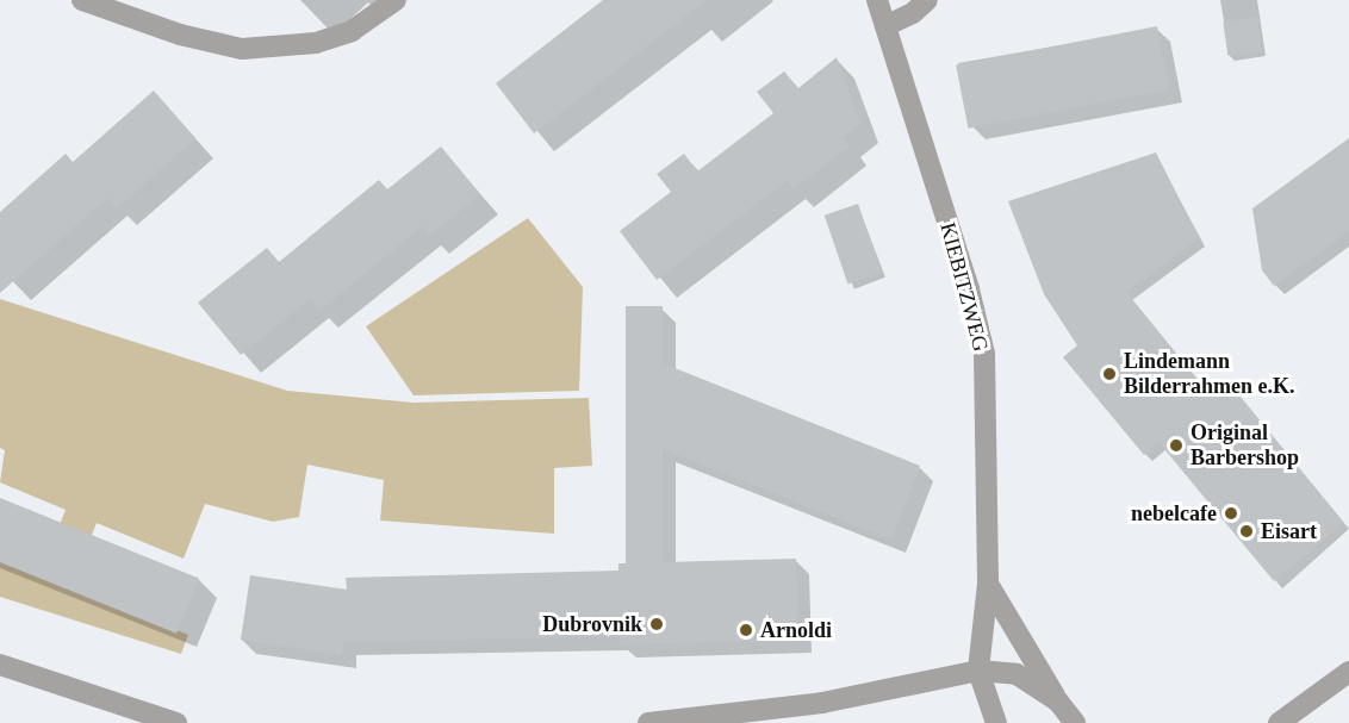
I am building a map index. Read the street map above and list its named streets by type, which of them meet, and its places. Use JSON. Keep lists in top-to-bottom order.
{
  "streets": {
    "street": ["KIEBITZWEG"]
  },
  "places": [
    "Lindemann Bilderrahmen e.K.",
    "Original Barbershop",
    "nebelcafe",
    "Eisart",
    "Dubrovnik",
    "Arnoldi"
  ]
}
